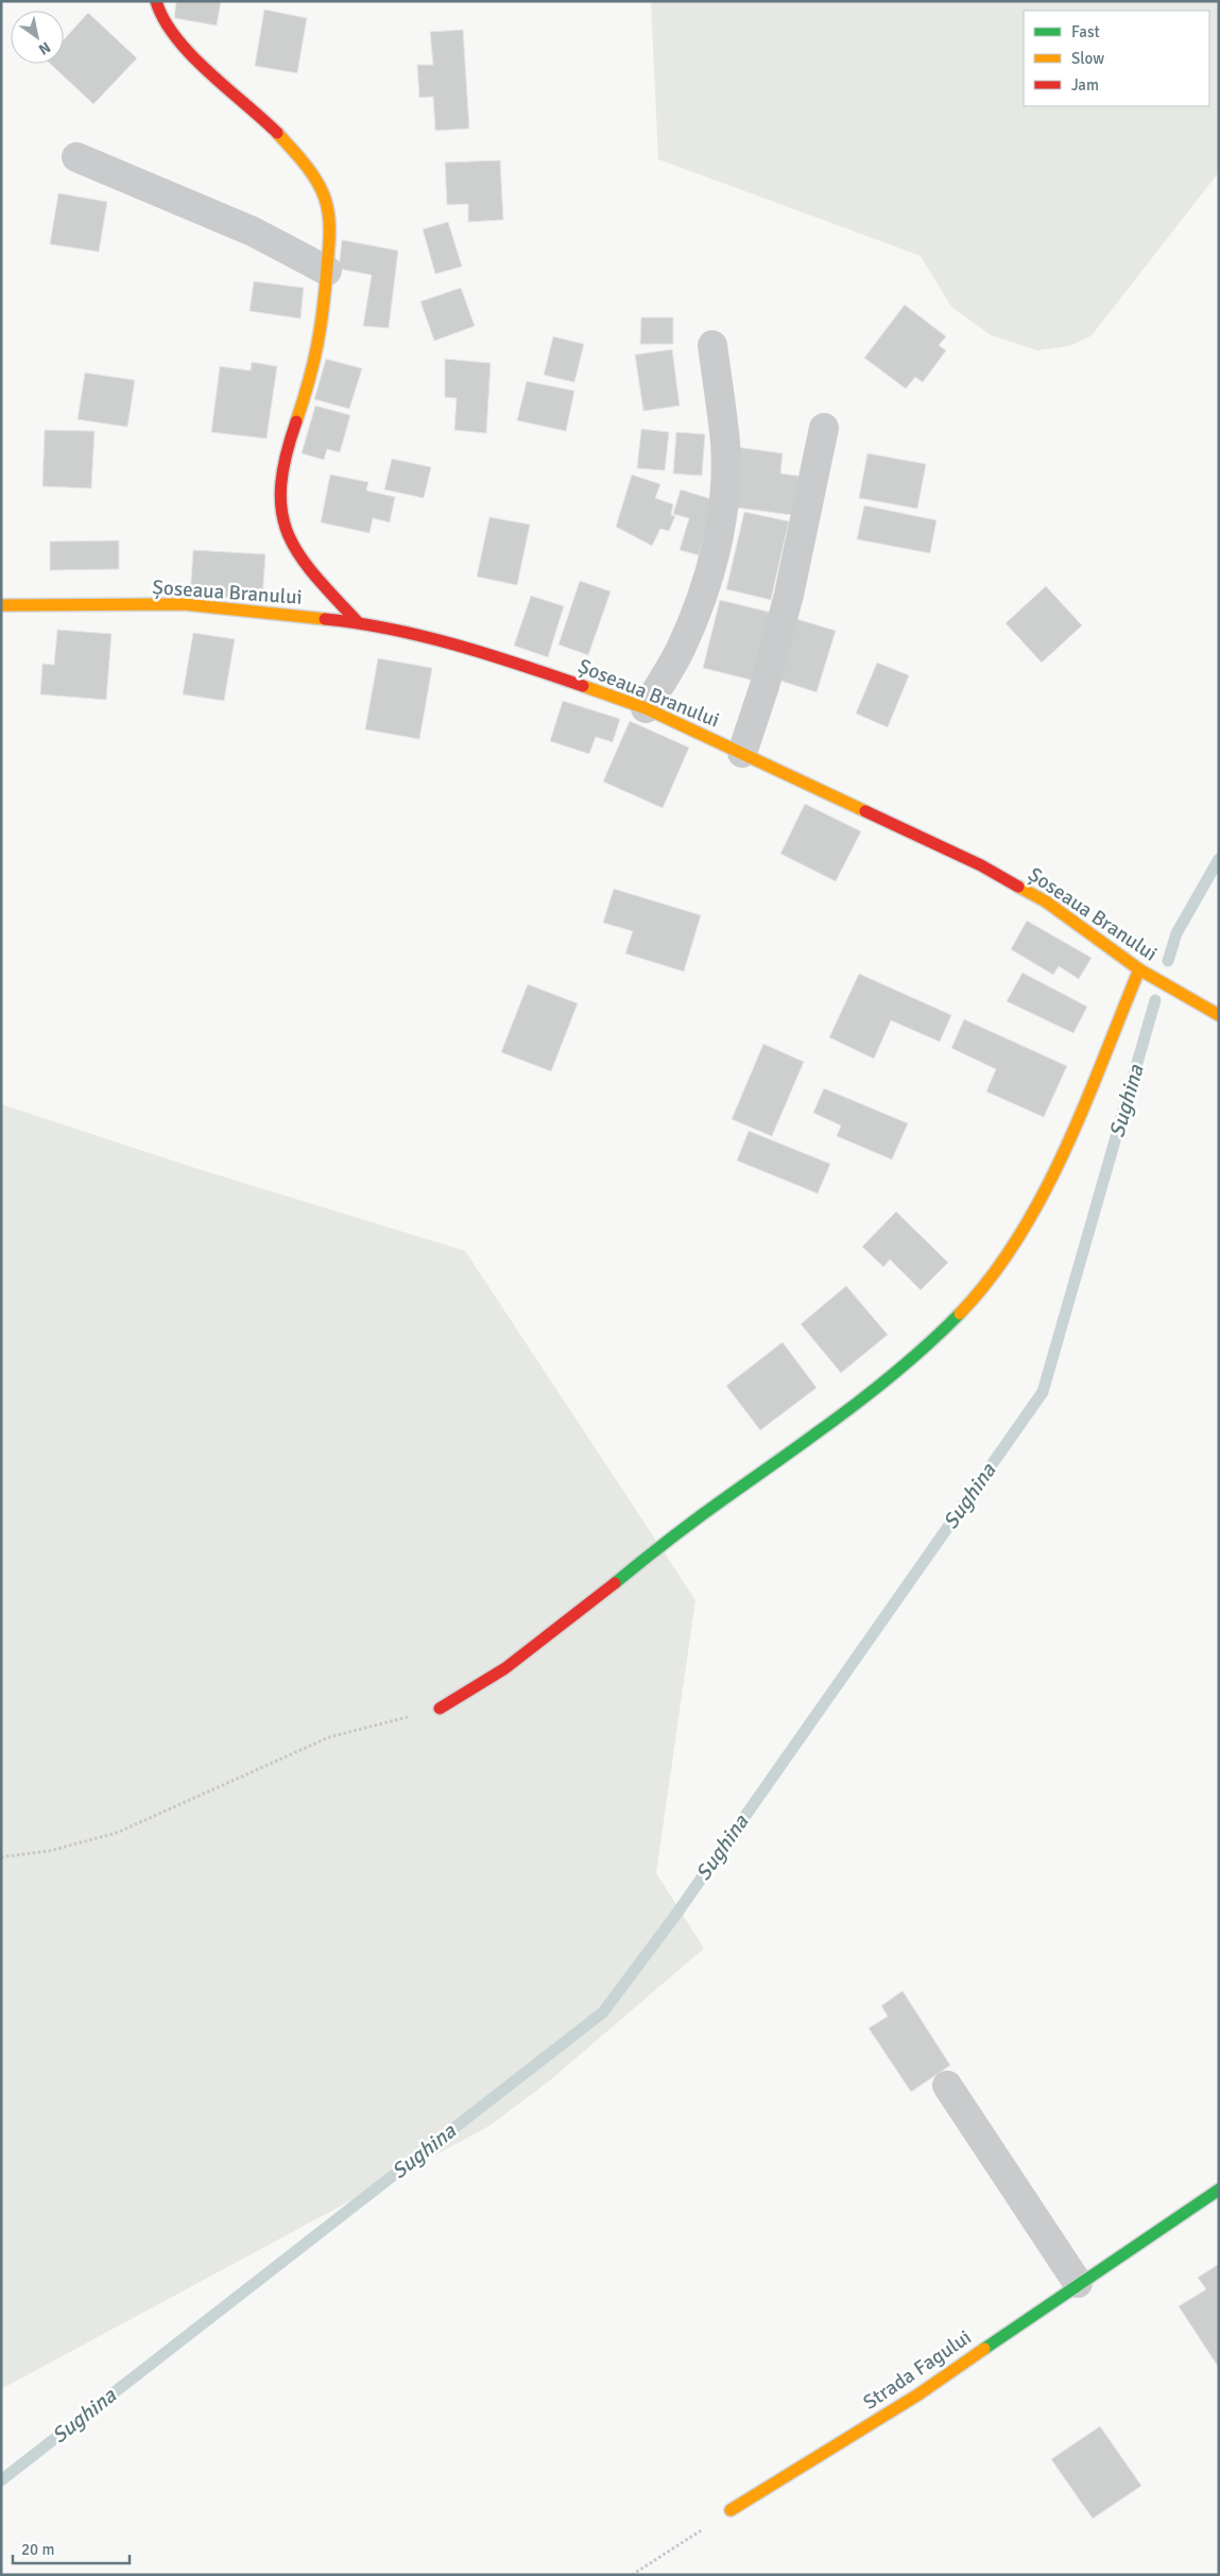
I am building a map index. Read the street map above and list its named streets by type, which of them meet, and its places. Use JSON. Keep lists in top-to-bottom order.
{
  "streets": {
    "street": ["Șoseaua Branului", "Strada Fagului"]
  },
  "water": ["Sughina"],
  "legend": ["Fast", "Slow", "Jam"],
  "scale_bar": "20 m",
  "north": "bottom right"
}
